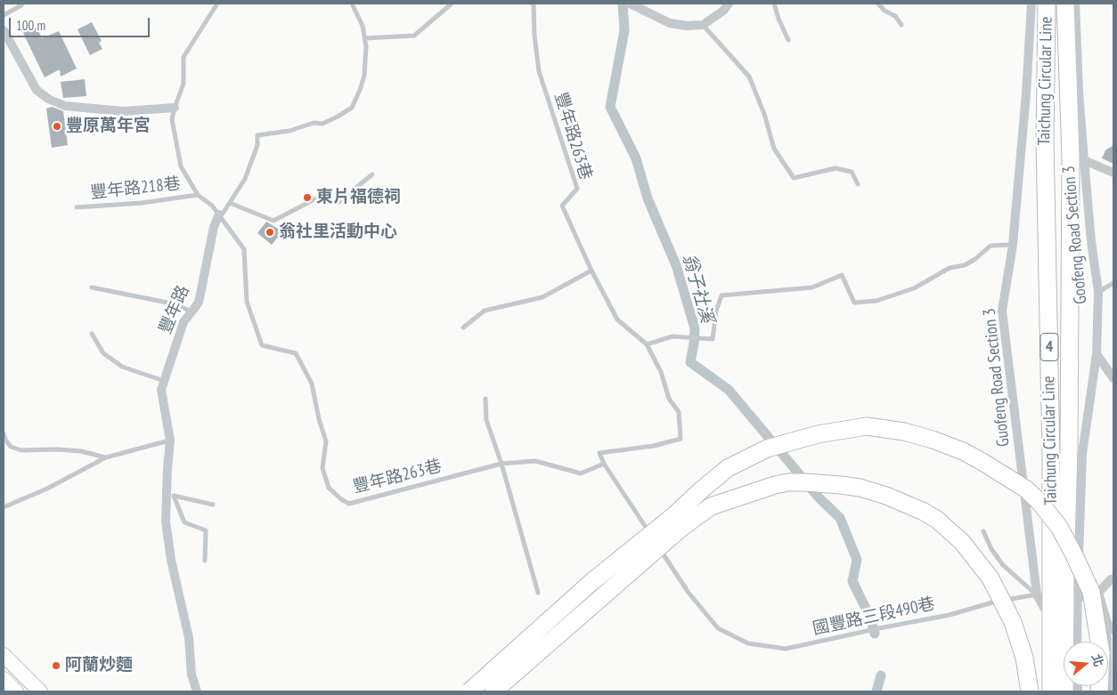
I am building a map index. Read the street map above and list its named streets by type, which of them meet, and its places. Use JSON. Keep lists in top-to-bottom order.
{
  "streets": {
    "highway": ["Taichung Circular Line", "4"],
    "street": ["Goofeng Road Section 3", "豐年路", "Guofeng Road Section 3"],
    "lane": ["豐年路263巷", "豐年路218巷", "國豐路三段490巷"]
  },
  "crossings": [
    ["豐年路263巷", "豐年路"],
    ["豐年路263巷", "國豐路三段490巷"],
    ["Guofeng Road Section 3", "國豐路三段490巷"]
  ],
  "water": ["翁子社溪"],
  "places": [
    "豐原萬年宮",
    "東片福德祠",
    "翁社里活動中心",
    "阿蘭炒麵"
  ],
  "scale_bar": "100 m",
  "north": "right"
}
